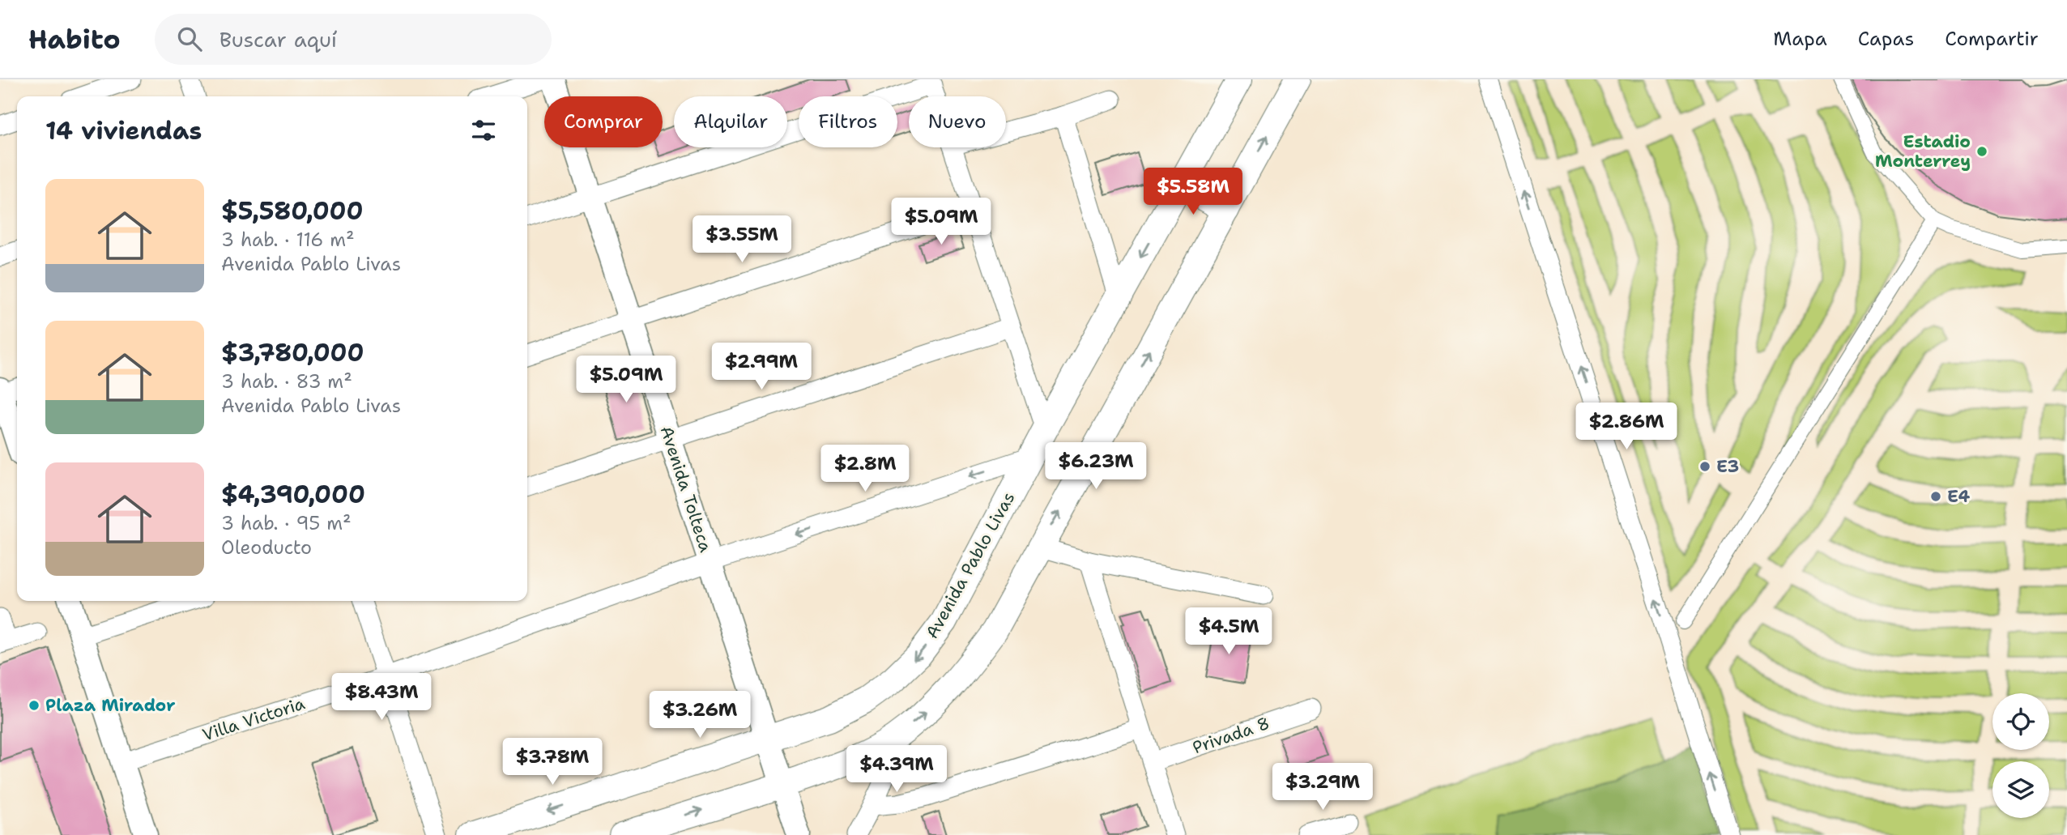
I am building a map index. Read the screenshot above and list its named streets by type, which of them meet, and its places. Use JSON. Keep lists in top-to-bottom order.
{
  "streets": {
    "main road": ["Avenida Pablo Livas"],
    "street": ["Avenida Tolteca", "Villa Victoria", "Privada 8"]
  },
  "crossings": [
    ["Avenida Tolteca", "Avenida Pablo Livas"],
    ["Avenida Tolteca", "Villa Victoria"],
    ["Avenida Pablo Livas", "Villa Victoria"]
  ],
  "places": [
    "Estadio Monterrey",
    "E3",
    "E4",
    "Plaza Mirador"
  ],
  "page": {
    "header": "Habito",
    "search": "Buscar aquí",
    "nav": ["Mapa", "Capas", "Compartir"],
    "chip": [
      "Comprar",
      "Alquilar",
      "Filtros",
      "Nuevo"
    ],
    "heading": "14 viviendas",
    "list": [
      {
        "name": "$5,580,000",
        "note": "3 hab. · 116 m² · Avenida Pablo Livas"
      },
      {
        "name": "$3,780,000",
        "note": "3 hab. · 83 m² · Avenida Pablo Livas"
      },
      {
        "name": "$4,390,000",
        "note": "3 hab. · 95 m² · Oleoducto"
      }
    ],
    "price": [
      "$5.58M",
      "$5.09M",
      "$3.55M",
      "$2.99M",
      "$5.09M",
      "$2.86M",
      "$6.23M",
      "$2.8M",
      "$4.5M",
      "$8.43M",
      "$3.26M",
      "$3.78M",
      "$4.39M",
      "$3.29M"
    ]
  }
}
